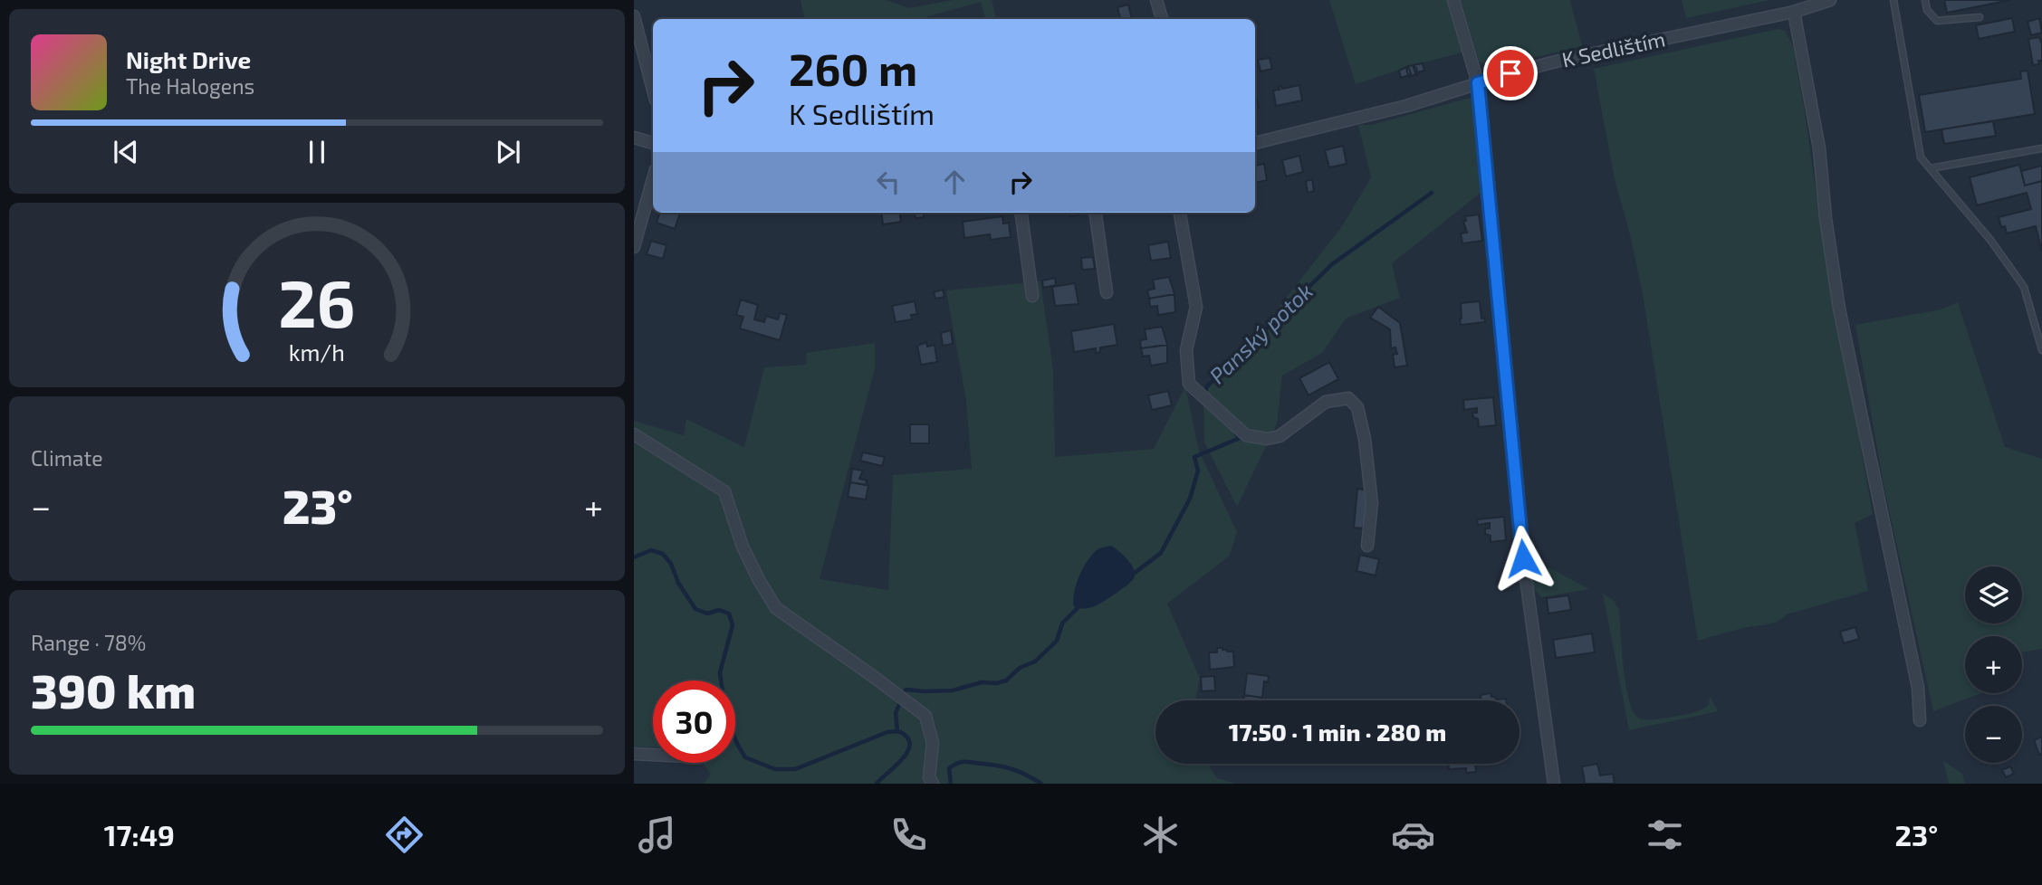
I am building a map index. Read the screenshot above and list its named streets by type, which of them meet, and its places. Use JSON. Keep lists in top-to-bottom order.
{
  "streets": {
    "street": ["K Sedlištím"]
  },
  "water": ["Panský potok"],
  "page": {
    "turn": ["260 m", "K Sedlištím"],
    "song": ["Night Drive", "The Halogens"],
    "tile": [
      "Climate",
      ["Range · 78%", "390 km"]
    ],
    "heat": ["−", "23°", "+"],
    "map_buttons": ["+", "−"],
    "limit": "30",
    "trip": "17:50 · 1 min · 280 m",
    "tabs": ["17:49", "23°"],
    "gauge": ["26", "km/h"]
  }
}
